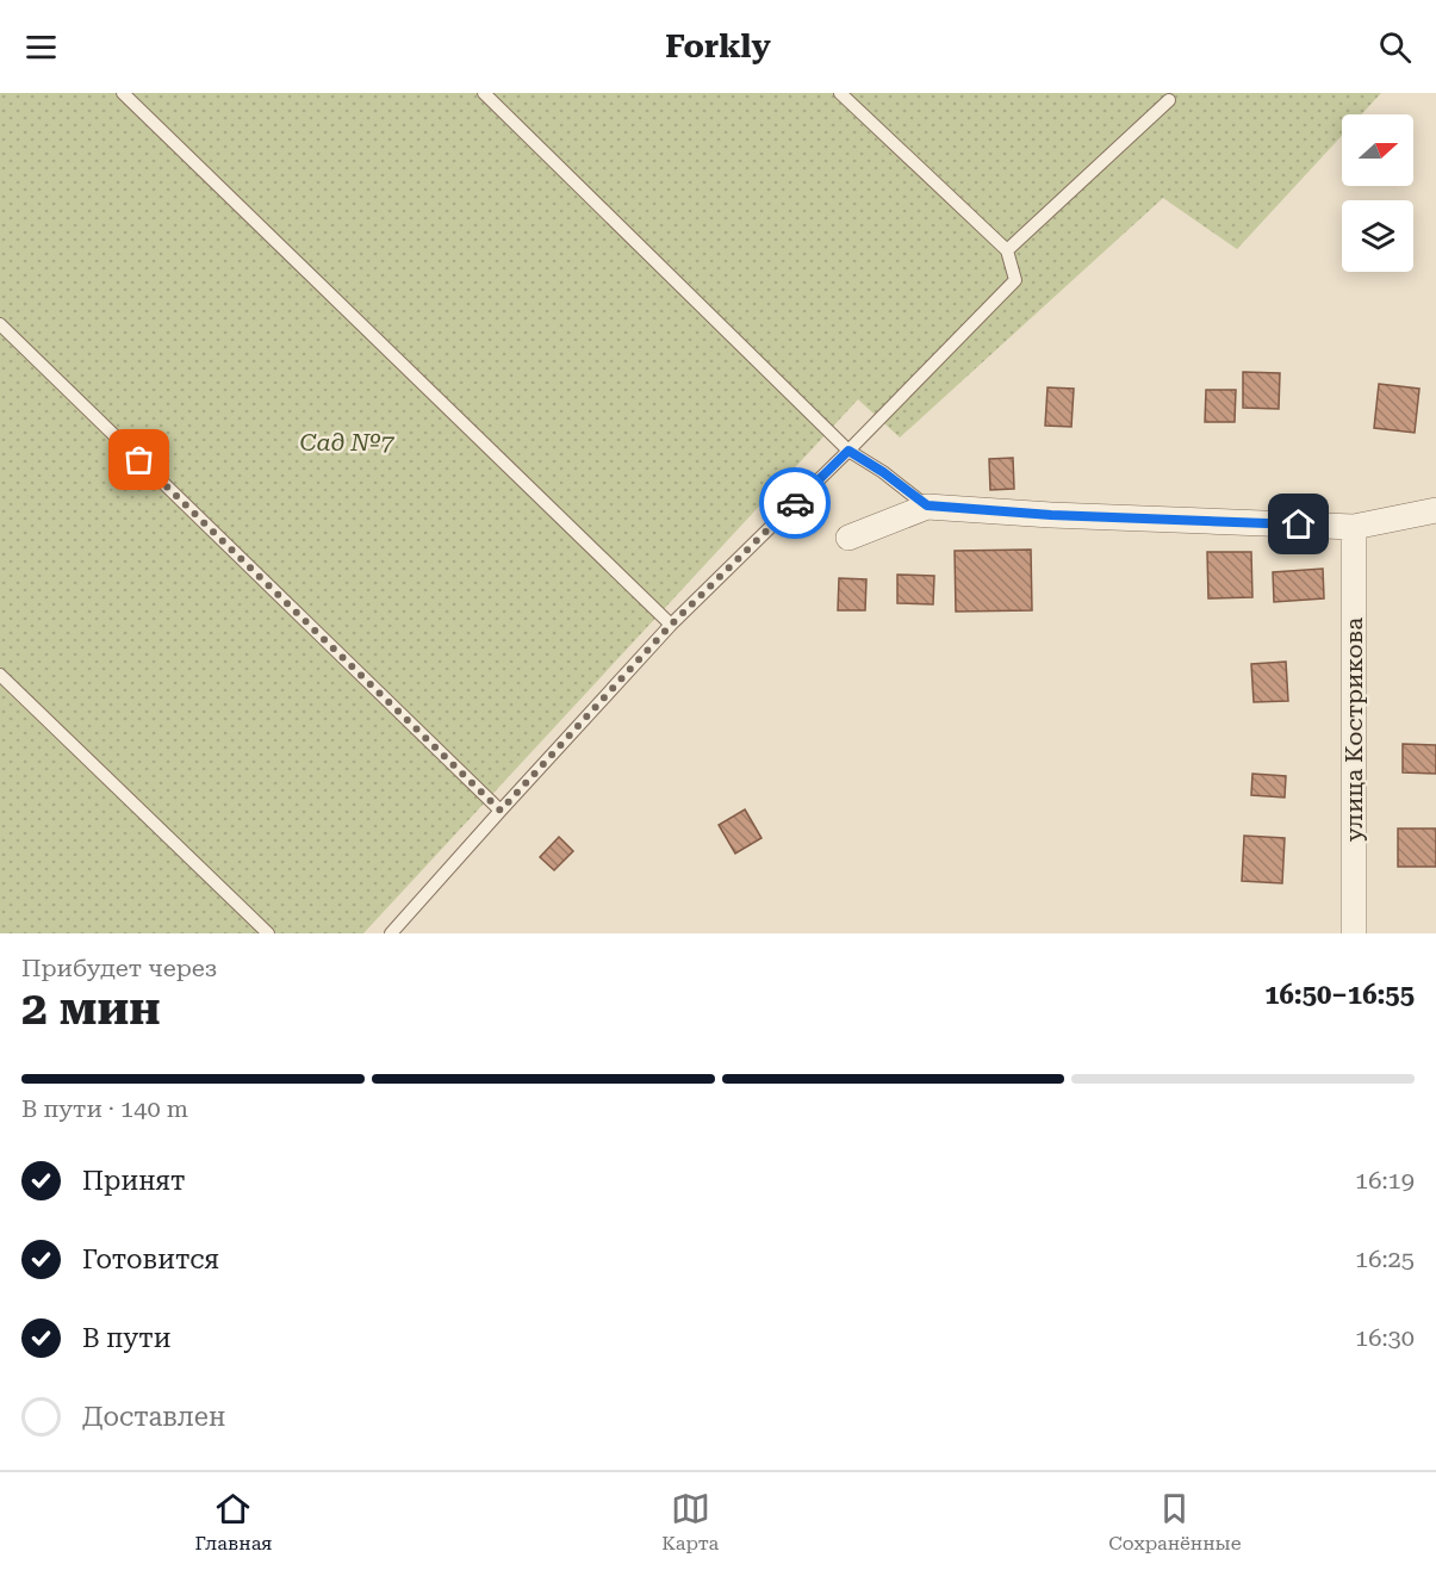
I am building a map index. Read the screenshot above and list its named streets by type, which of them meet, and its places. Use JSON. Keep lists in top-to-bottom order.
{
  "streets": {
    "street": ["улица Кострикова"]
  },
  "parks": ["Сад №7"],
  "north": "right",
  "page": {
    "header": "Forkly",
    "heading": ["2 мин", "Прибудет через", "16:50–16:55"],
    "bar": "В пути · 140 m",
    "list": [
      ["Принят", "16:19"],
      ["Готовится", "16:25"],
      ["В пути", "16:30"],
      "Доставлен"
    ],
    "tabs": ["Главная", "Карта", "Сохранённые"]
  }
}
